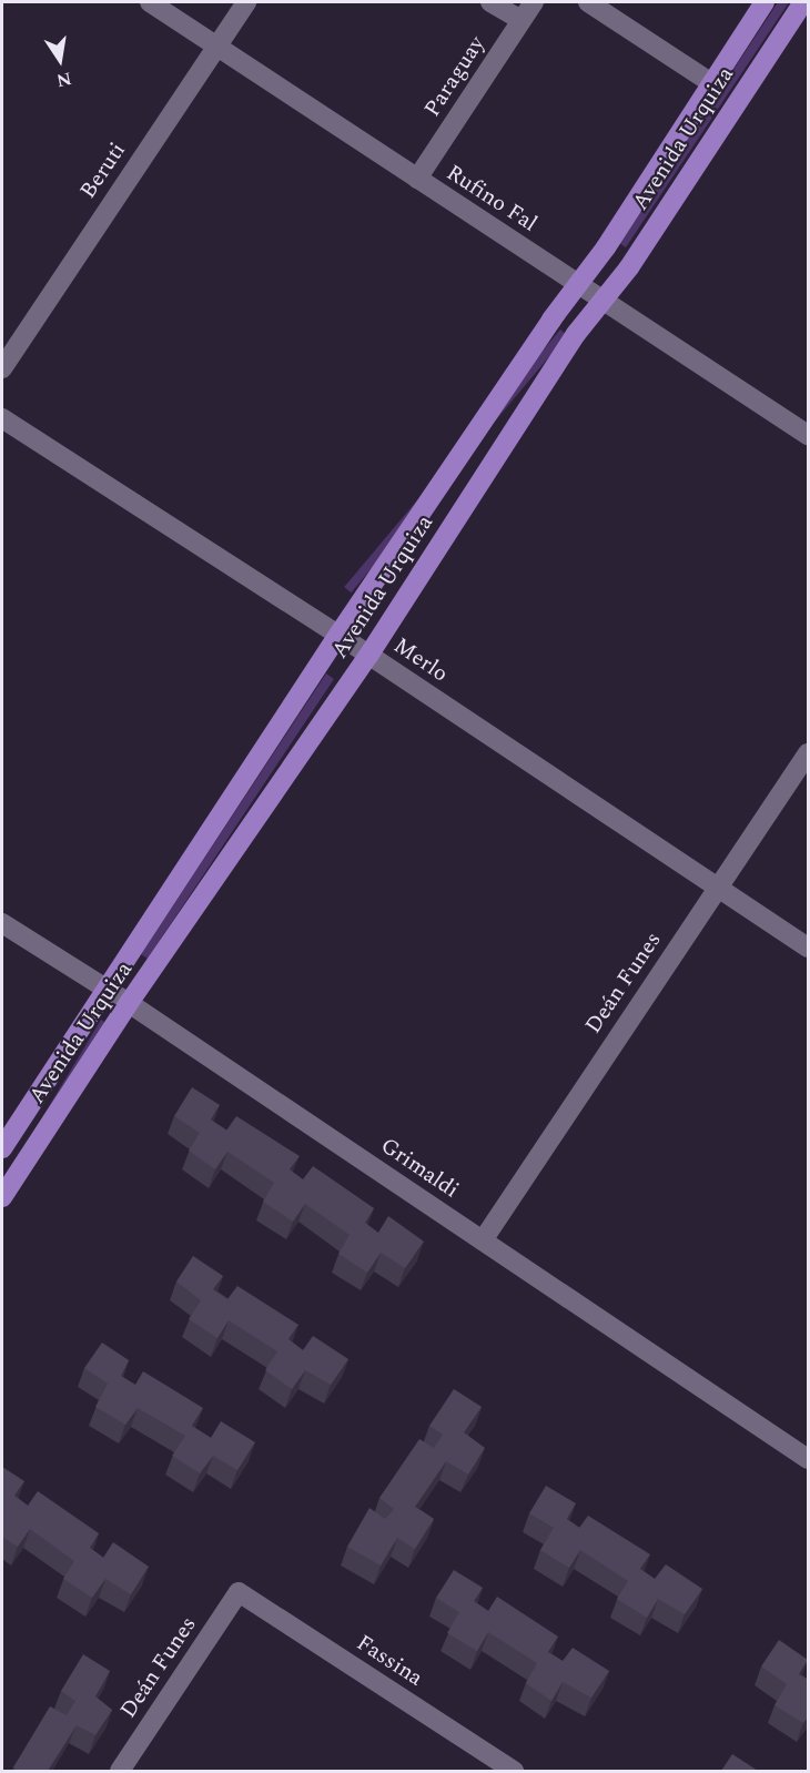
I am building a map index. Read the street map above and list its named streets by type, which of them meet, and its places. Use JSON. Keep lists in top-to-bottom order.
{
  "streets": {
    "main road": ["Avenida Urquiza"],
    "street": [
      "Paraguay",
      "Beruti",
      "Rufino Fal",
      "Merlo",
      "Deán Funes",
      "Grimaldi",
      "Fassina"
    ]
  },
  "crossings": [
    ["Paraguay", "Rufino Fal"],
    ["Avenida Urquiza", "Rufino Fal"],
    ["Avenida Urquiza", "Merlo"],
    ["Avenida Urquiza", "Grimaldi"],
    ["Beruti", "Rufino Fal"],
    ["Merlo", "Deán Funes"],
    ["Deán Funes", "Grimaldi"],
    ["Deán Funes", "Fassina"]
  ],
  "north": "bottom"
}
